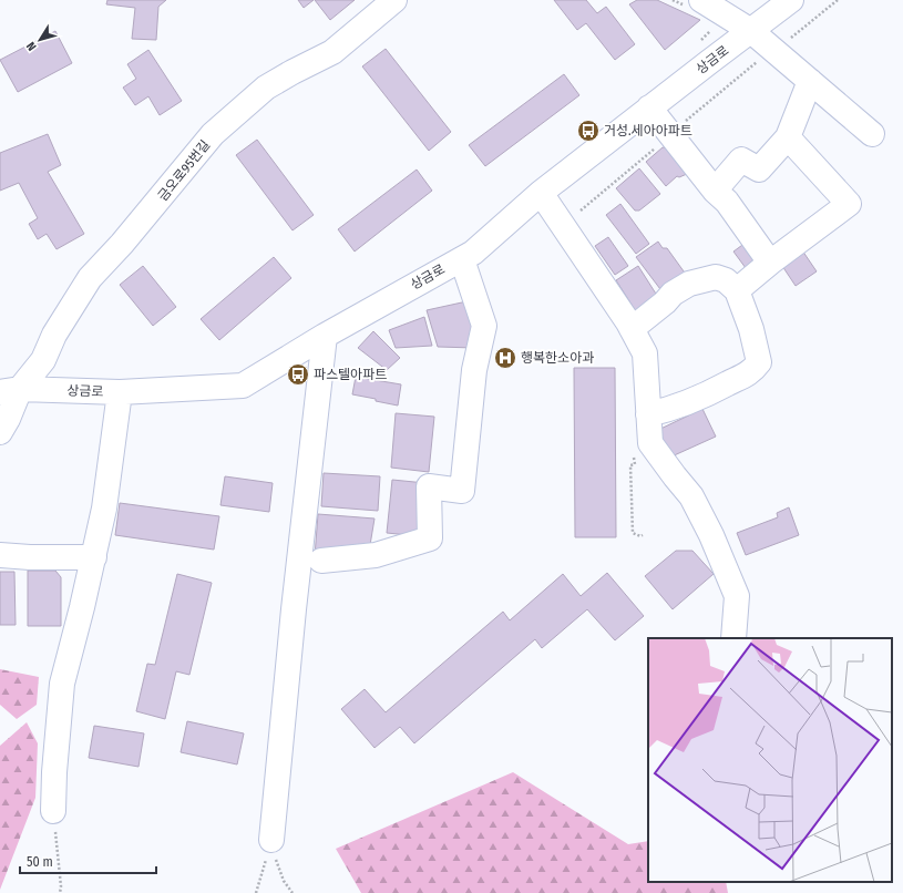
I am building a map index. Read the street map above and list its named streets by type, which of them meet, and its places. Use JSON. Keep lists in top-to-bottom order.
{
  "streets": {
    "street": ["상금로", "금오로95번길"]
  },
  "crossings": [
    ["상금로", "금오로95번길"]
  ],
  "places": {
    "bus stop": ["거성.세아아파트", "파스텔아파트"],
    "hospital": ["행복한소아과"]
  },
  "scale_bar": "50 m",
  "north": "bottom left"
}
